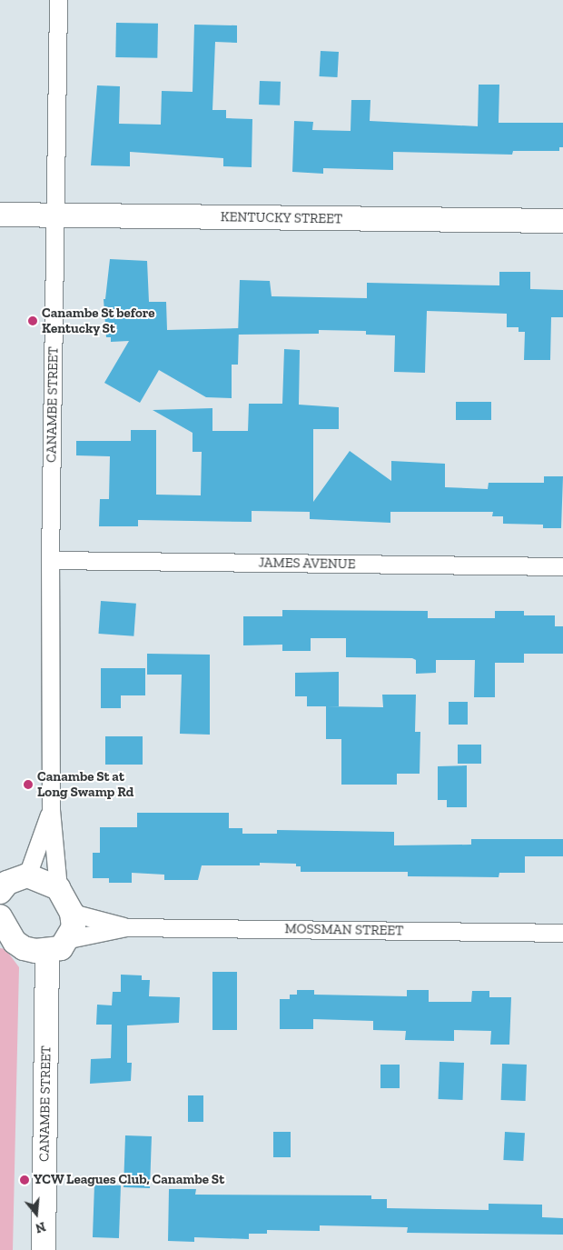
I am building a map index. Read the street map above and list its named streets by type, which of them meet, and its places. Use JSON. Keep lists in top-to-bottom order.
{
  "streets": {
    "street": [
      "KENTUCKY STREET",
      "CANAMBE STREET",
      "JAMES AVENUE",
      "MOSSMAN STREET"
    ]
  },
  "crossings": [
    ["KENTUCKY STREET", "CANAMBE STREET"],
    ["CANAMBE STREET", "JAMES AVENUE"]
  ],
  "places": ["Canambe St before Kentucky St", "Canambe St at Long Swamp Rd", "YCW Leagues Club, Canambe St"],
  "north": "bottom"
}
